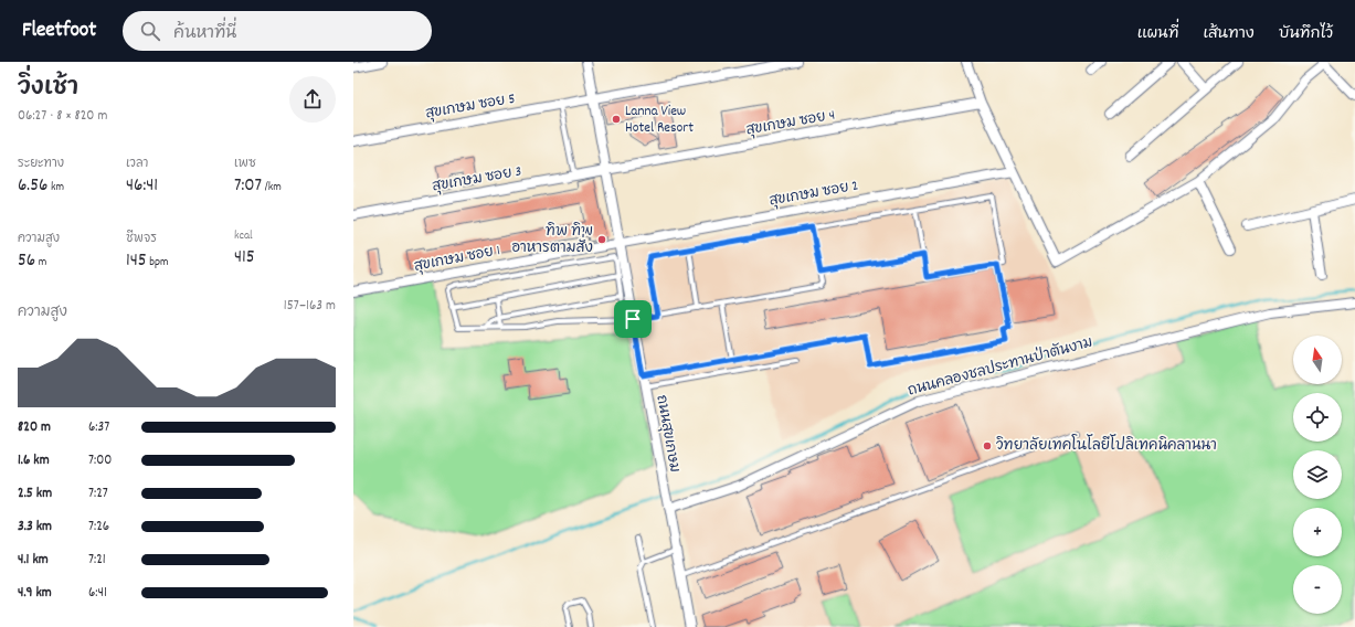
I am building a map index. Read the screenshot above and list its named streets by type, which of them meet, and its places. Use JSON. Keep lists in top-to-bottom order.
{
  "streets": {
    "street": [
      "สุขเกษม ซอย 5",
      "สุขเกษม ซอย 4",
      "สุขเกษม ซอย 3",
      "สุขเกษม ซอย 2",
      "สุขเกษม ซอย 1",
      "ถนนคลองชลประทานป่าตันงาม",
      "ถนนสุขเกษม"
    ]
  },
  "crossings": [
    ["สุขเกษม ซอย 5", "ถนนสุขเกษม"],
    ["สุขเกษม ซอย 4", "สุขเกษม ซอย 3"],
    ["สุขเกษม ซอย 4", "ถนนสุขเกษม"],
    ["สุขเกษม ซอย 3", "ถนนสุขเกษม"],
    ["สุขเกษม ซอย 2", "สุขเกษม ซอย 1"],
    ["สุขเกษม ซอย 2", "ถนนสุขเกษม"],
    ["สุขเกษม ซอย 1", "ถนนสุขเกษม"],
    ["ถนนคลองชลประทานป่าตันงาม", "ถนนสุขเกษม"]
  ],
  "places": ["Lanna View Hotel Resort", "ทิพ ทิพ อาหารตามสั่ง", "วิทยาลัยเทคโนโลยีโปลิเทคนิคลานนา"],
  "north": "top",
  "page": {
    "header": "Fleetfoot",
    "search": "ค้นหาที่นี่",
    "nav": ["แผนที่", "เส้นทาง", "บันทึกไว้"],
    "heading": ["วิ่งเช้า", "06:27 · 8 × 820 m"],
    "stats": [
      ["ระยะทาง", "6.56 km"],
      ["เวลา", "46:41"],
      ["เพซ", "7:07 /km"],
      ["ความสูง", "56 m"],
      ["ชีพจร", "145 bpm"],
      ["kcal", "415"]
    ],
    "chart": ["ความสูง", "157–163 m"],
    "map_buttons": ["+", "−"],
    "list": [
      {
        "name": "820 m",
        "note": "6:37"
      },
      {
        "name": "1.6 km",
        "note": "7:00"
      },
      {
        "name": "2.5 km",
        "note": "7:27"
      },
      {
        "name": "3.3 km",
        "note": "7:26"
      },
      {
        "name": "4.1 km",
        "note": "7:21"
      },
      {
        "name": "4.9 km",
        "note": "6:41"
      }
    ]
  }
}
